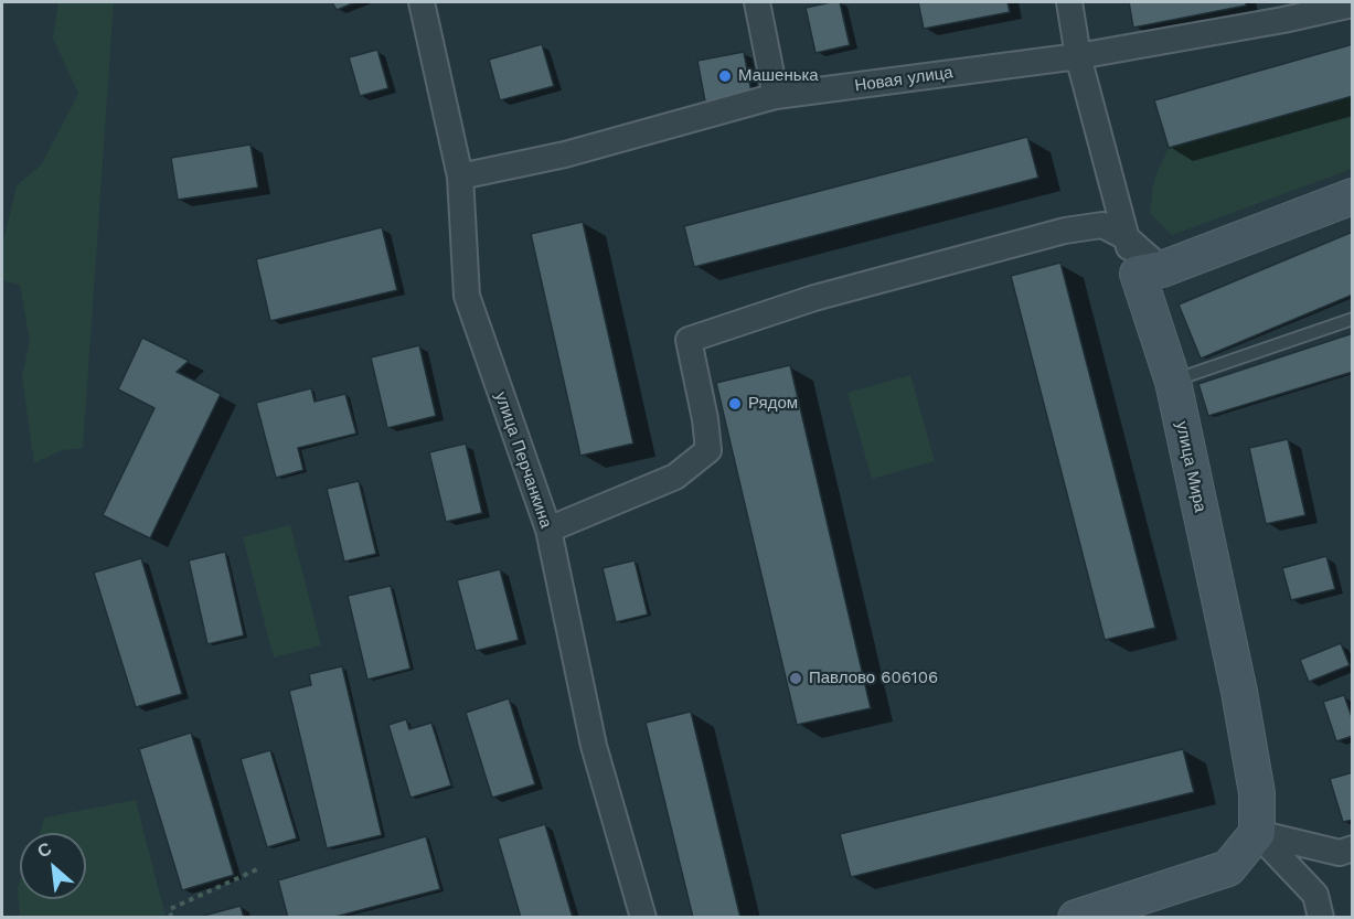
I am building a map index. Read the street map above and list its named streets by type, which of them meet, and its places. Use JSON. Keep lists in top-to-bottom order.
{
  "streets": {
    "street": ["Новая улица", "улица Перчанкина", "улица Мира"]
  },
  "crossings": [
    ["Новая улица", "улица Перчанкина"],
    ["Новая улица", "улица Мира"]
  ],
  "places": ["Машенька", "Рядом", "Павлово 606106"],
  "north": "top left"
}
